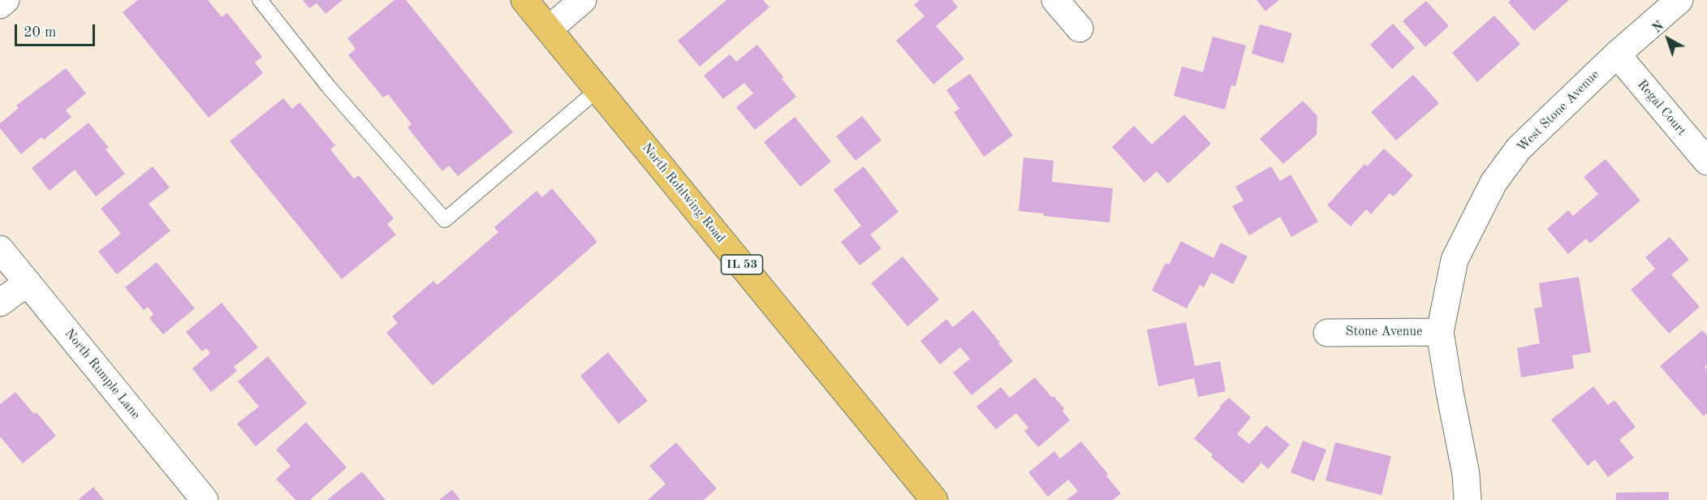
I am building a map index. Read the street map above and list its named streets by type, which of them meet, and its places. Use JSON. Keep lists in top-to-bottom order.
{
  "streets": {
    "main road": ["North Rohlwing Road", "IL 53"],
    "street": [
      "Regal Court",
      "West Stone Avenue",
      "Stone Avenue",
      "North Rumple Lane"
    ]
  },
  "crossings": [
    ["Regal Court", "West Stone Avenue"],
    ["West Stone Avenue", "Stone Avenue"]
  ],
  "scale_bar": "20 m",
  "north": "top left"
}
